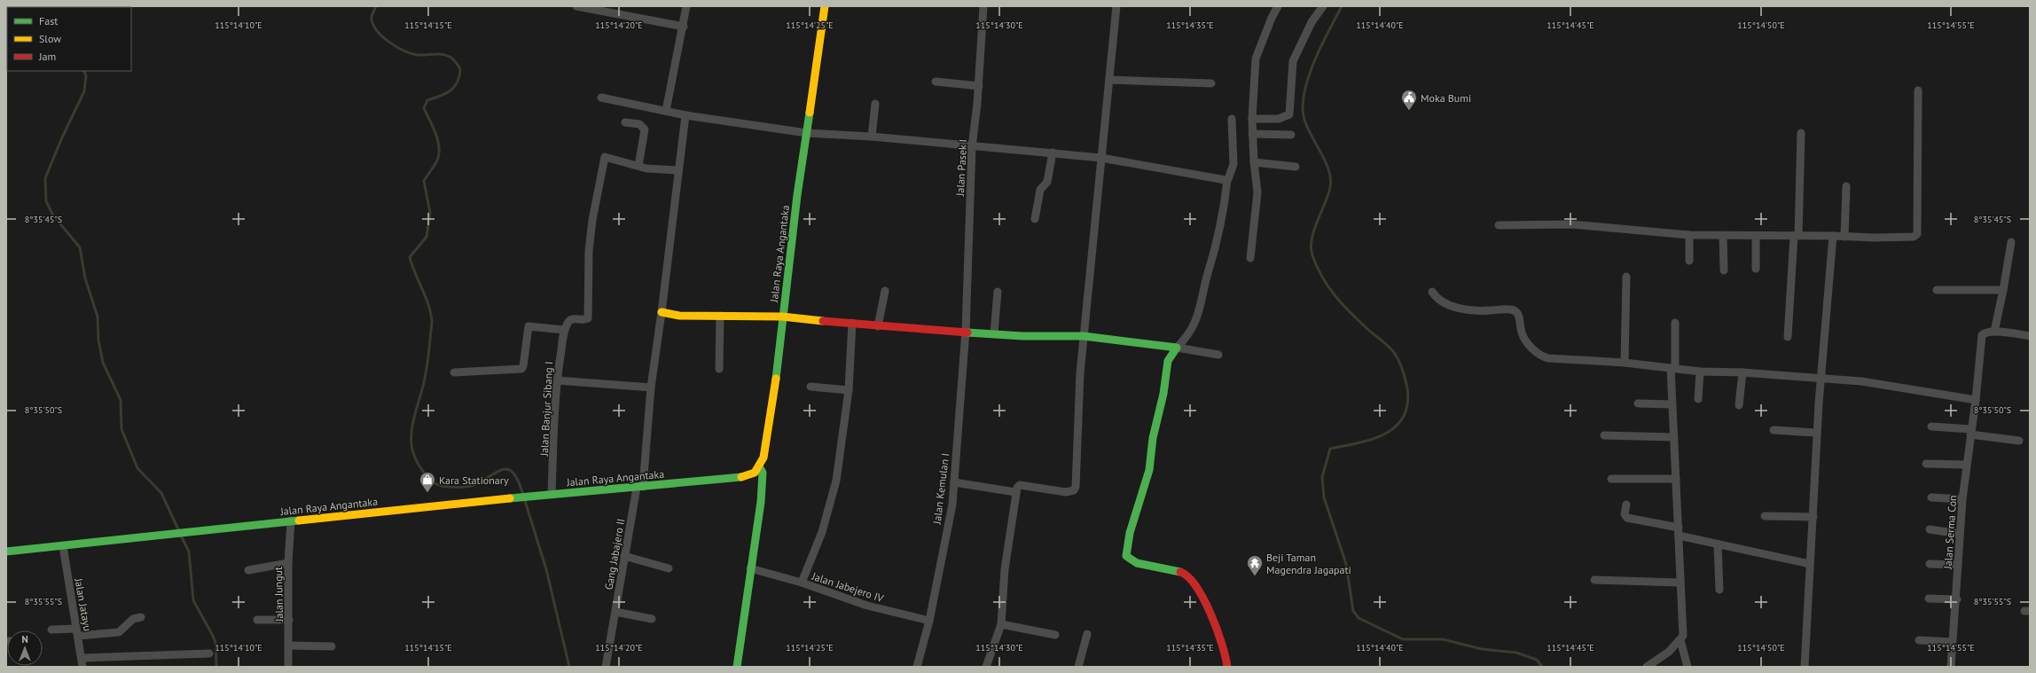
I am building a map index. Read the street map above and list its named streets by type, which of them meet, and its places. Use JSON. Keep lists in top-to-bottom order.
{
  "streets": {
    "main road": ["Jalan Raya Angantaka"],
    "street": [
      "Jalan Pasek I",
      "Jalan Banjur Sibang I",
      "Jalan Kemulan I",
      "Jalan Serma Con",
      "Gang Jabajero II",
      "Jalan Jabejero IV",
      "Jalan Jungut",
      "Jalan Jatayu"
    ]
  },
  "crossings": [
    ["Jalan Pasek I", "Jalan Kemulan I"],
    ["Jalan Raya Angantaka", "Jalan Banjur Sibang I"],
    ["Jalan Raya Angantaka", "Gang Jabajero II"],
    ["Jalan Raya Angantaka", "Jalan Jungut"],
    ["Jalan Raya Angantaka", "Jalan Jatayu"],
    ["Jalan Kemulan I", "Jalan Jabejero IV"]
  ],
  "places": {
    "public building": ["Moka Bumi"],
    "shop": ["Kara Stationary"],
    "temple": ["Beji Taman Magendra Jagapati"]
  },
  "legend": ["Fast", "Slow", "Jam"],
  "north": "top",
  "coordinates": [
    "115°14'10\"E",
    "115°14'15\"E",
    "115°14'20\"E",
    "115°14'25\"E",
    "115°14'30\"E",
    "115°14'35\"E",
    "115°14'40\"E",
    "115°14'45\"E",
    "115°14'50\"E",
    "115°14'55\"E",
    "8°35'45\"S",
    "8°35'50\"S",
    "8°35'55\"S"
  ]
}
